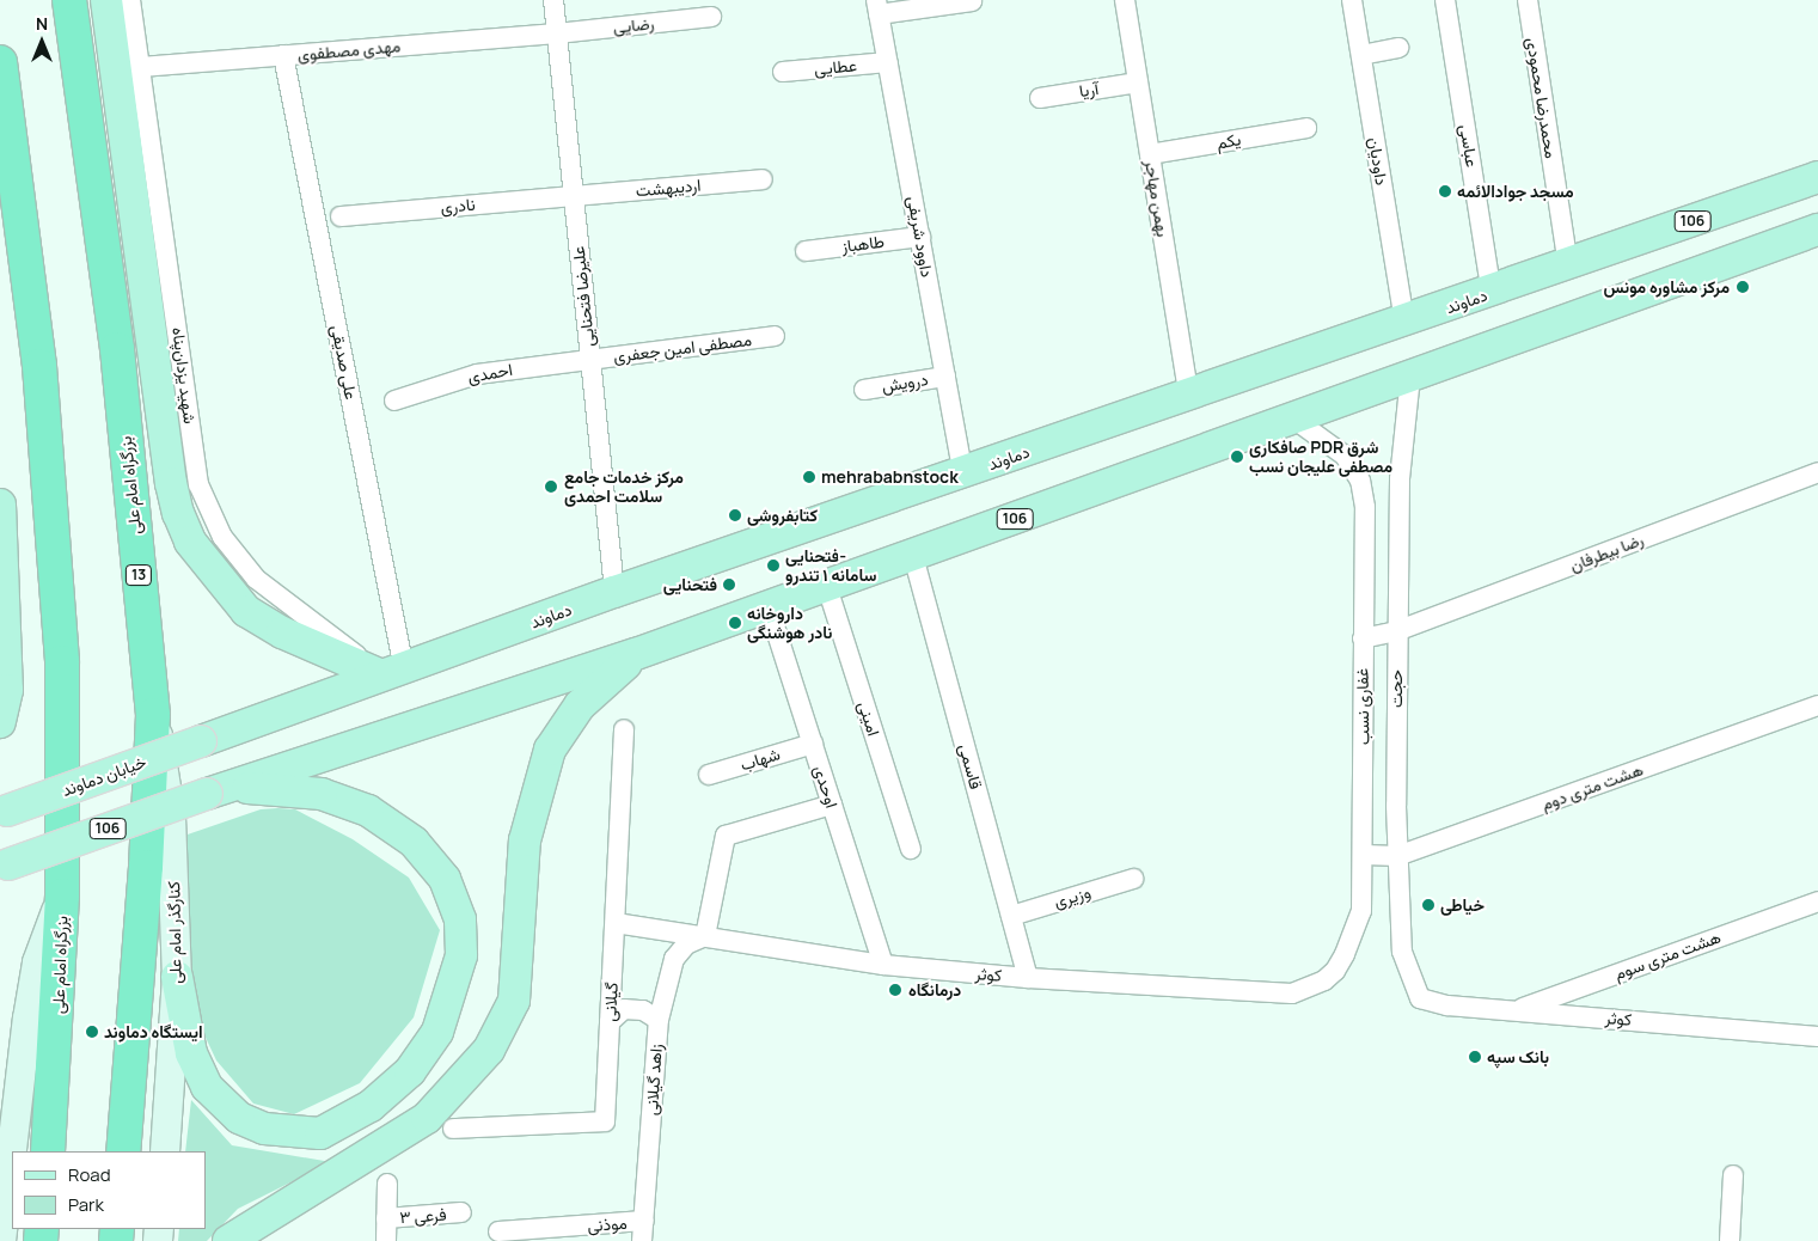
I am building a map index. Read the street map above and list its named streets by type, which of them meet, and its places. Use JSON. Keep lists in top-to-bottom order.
{
  "streets": {
    "highway": ["بزرگراه امام علی", "13"],
    "main road": [
      "106",
      "دماوند",
      "خیابان دماوند",
      "کنارگذر امام علی"
    ],
    "street": [
      "رضایی",
      "مهدی مصطفوی",
      "عطایی",
      "آریا",
      "محمدرضا محمودی",
      "یکم",
      "عباسی",
      "داودیان",
      "اردیبهشت",
      "بهمن مهاجر",
      "نادری",
      "داوود شریفی",
      "طاهباز",
      "علیرضا فتحنایی",
      "مصطفی امین جعفری",
      "علی صدیقی",
      "احمدی",
      "شهید یزدان‌پناه",
      "درویش",
      "رضا بیطرفان",
      "حجت",
      "غفاری نسب",
      "امینی",
      "شهاب",
      "قاسمی",
      "اوحدی",
      "هشت متری دوم",
      "وزیری",
      "هشت متری سوم",
      "کوثر",
      "گیلانی",
      "زاهد گیلانی",
      "فرعی ۳",
      "موذنی"
    ]
  },
  "crossings": [
    ["رضایی", "مهدی مصطفوی"],
    ["رضایی", "علیرضا فتحنایی"],
    ["مهدی مصطفوی", "علیرضا فتحنایی"],
    ["مهدی مصطفوی", "علی صدیقی"],
    ["مهدی مصطفوی", "شهید یزدان‌پناه"],
    ["عطایی", "داوود شریفی"],
    ["آریا", "بهمن مهاجر"],
    ["محمدرضا محمودی", "دماوند"],
    ["یکم", "بهمن مهاجر"],
    ["عباسی", "دماوند"],
    ["داودیان", "دماوند"],
    ["اردیبهشت", "نادری"],
    ["اردیبهشت", "علیرضا فتحنایی"],
    ["بهمن مهاجر", "دماوند"],
    ["نادری", "علیرضا فتحنایی"],
    ["106", "حجت"],
    ["106", "غفاری نسب"],
    ["106", "امینی"],
    ["106", "قاسمی"],
    ["106", "اوحدی"],
    ["داوود شریفی", "طاهباز"],
    ["داوود شریفی", "دماوند"],
    ["داوود شریفی", "درویش"],
    ["علیرضا فتحنایی", "دماوند"],
    ["علیرضا فتحنایی", "مصطفی امین جعفری"],
    ["علیرضا فتحنایی", "احمدی"],
    ["دماوند", "علی صدیقی"],
    ["دماوند", "شهید یزدان‌پناه"],
    ["دماوند", "خیابان دماوند"],
    ["مصطفی امین جعفری", "احمدی"],
    ["علی صدیقی", "شهید یزدان‌پناه"],
    ["بزرگراه امام علی", "کنارگذر امام علی"],
    ["رضا بیطرفان", "حجت"],
    ["رضا بیطرفان", "غفاری نسب"],
    ["حجت", "هشت متری دوم"],
    ["حجت", "کوثر"],
    ["غفاری نسب", "هشت متری دوم"],
    ["غفاری نسب", "کوثر"],
    ["شهاب", "اوحدی"],
    ["قاسمی", "وزیری"],
    ["قاسمی", "کوثر"],
    ["اوحدی", "کوثر"],
    ["هشت متری سوم", "کوثر"],
    ["کوثر", "گیلانی"],
    ["کوثر", "زاهد گیلانی"],
    ["زاهد گیلانی", "موذنی"]
  ],
  "places": [
    "مسجد جوادالائمه",
    "مرکز مشاوره مونس",
    "صافکاری PDR شرق مصطفی علیجان نسب",
    "mehrababnstock",
    "مرکز خدمات جامع سلامت احمدی",
    "کتابفروشی",
    "فتحنایی- سامانه ۱ تندرو",
    "فتحنایی",
    "داروخانه نادر هوشنگی",
    "خیاطی",
    "درمانگاه",
    "ایستگاه دماوند",
    "بانک سپه"
  ],
  "legend": ["Road", "Park"],
  "north": "top"
}
